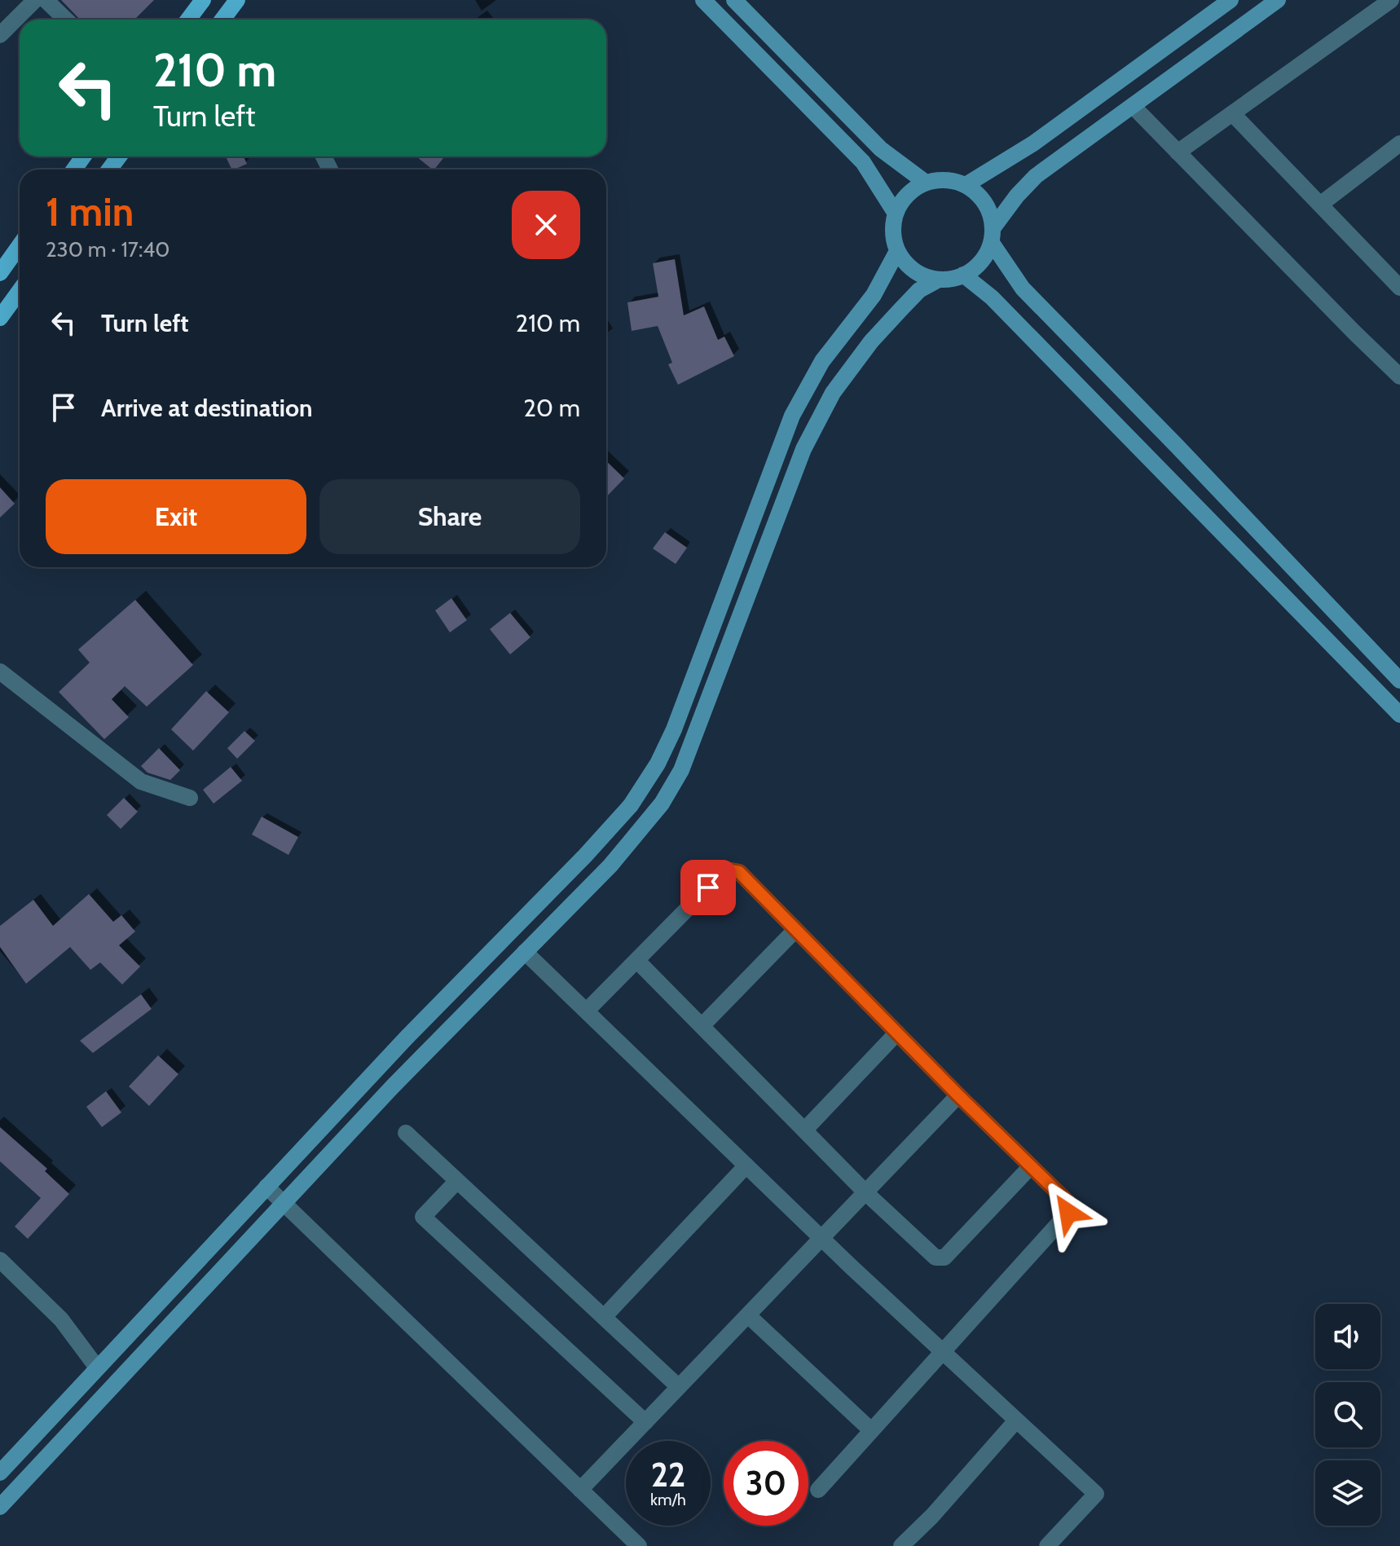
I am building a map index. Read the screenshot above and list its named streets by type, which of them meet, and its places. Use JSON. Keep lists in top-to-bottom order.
{
  "page": {
    "turn": ["210 m", "Turn left"],
    "heading": ["1 min", "230 m · 17:40"],
    "list": [
      {
        "name": "Turn left",
        "value": "210 m"
      },
      {
        "name": "Arrive at destination",
        "value": "20 m"
      }
    ],
    "buttons": ["Exit", "Share"],
    "speed": "22 km/h",
    "limit": "30"
  }
}
